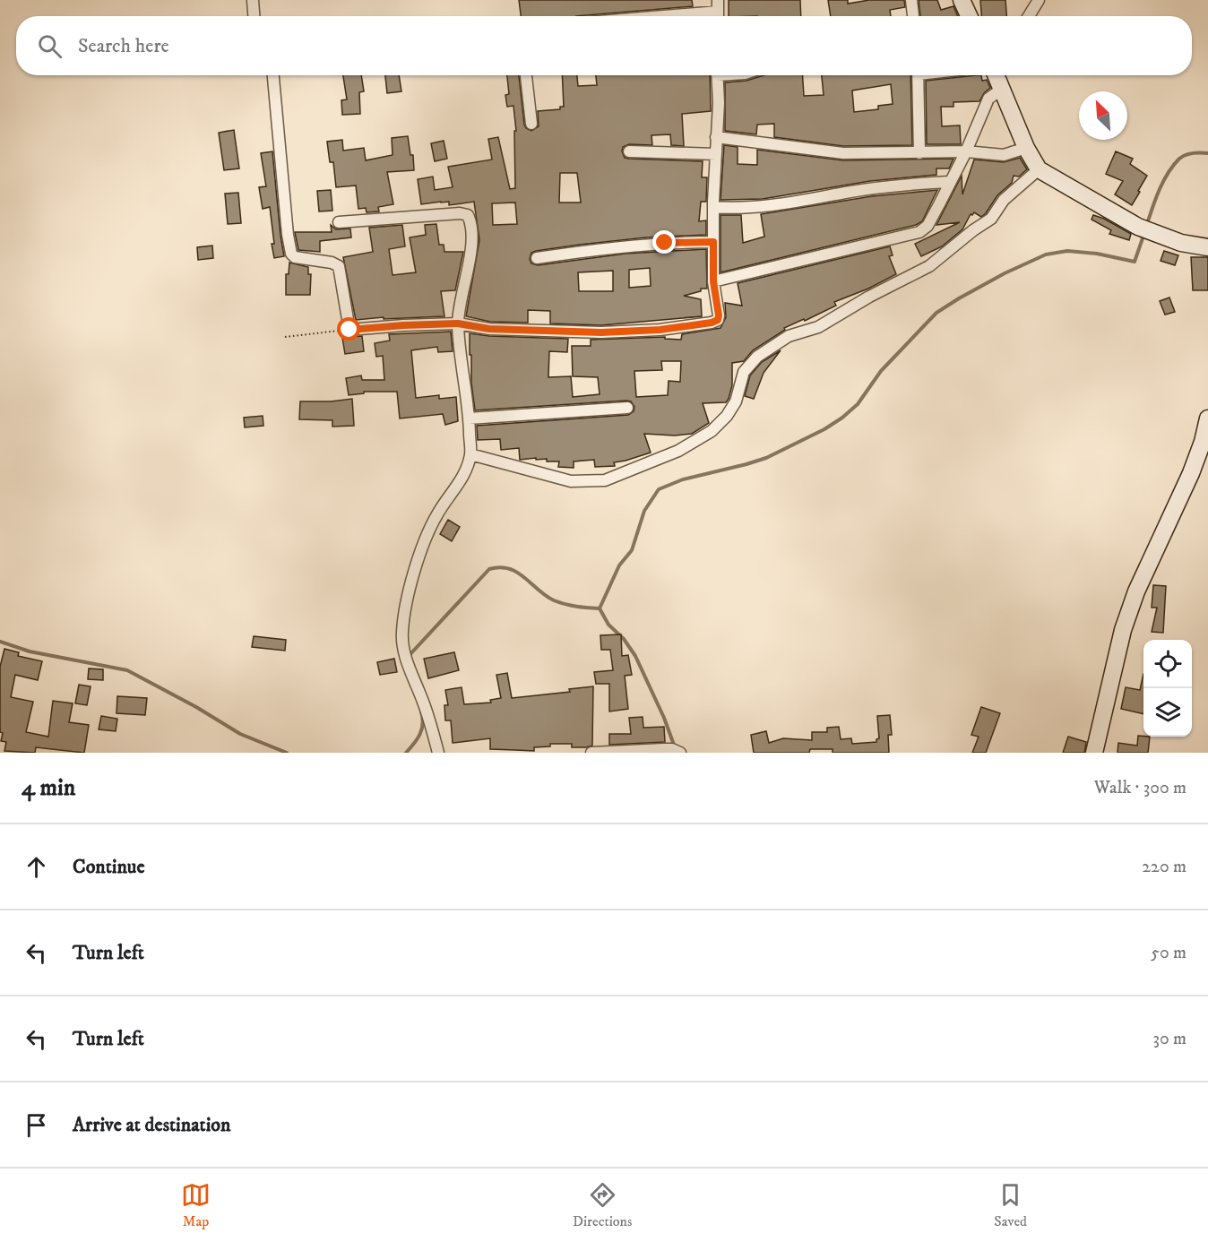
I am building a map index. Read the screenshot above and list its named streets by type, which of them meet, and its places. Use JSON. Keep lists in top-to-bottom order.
{
  "north": "top left",
  "page": {
    "search": "Search here",
    "heading": ["4 min", "Walk · 300 m"],
    "list": [
      ["Continue", "220 m"],
      ["Turn left", "50 m"],
      ["Turn left", "30 m"],
      "Arrive at destination"
    ],
    "nav": ["Map", "Directions", "Saved"]
  }
}
